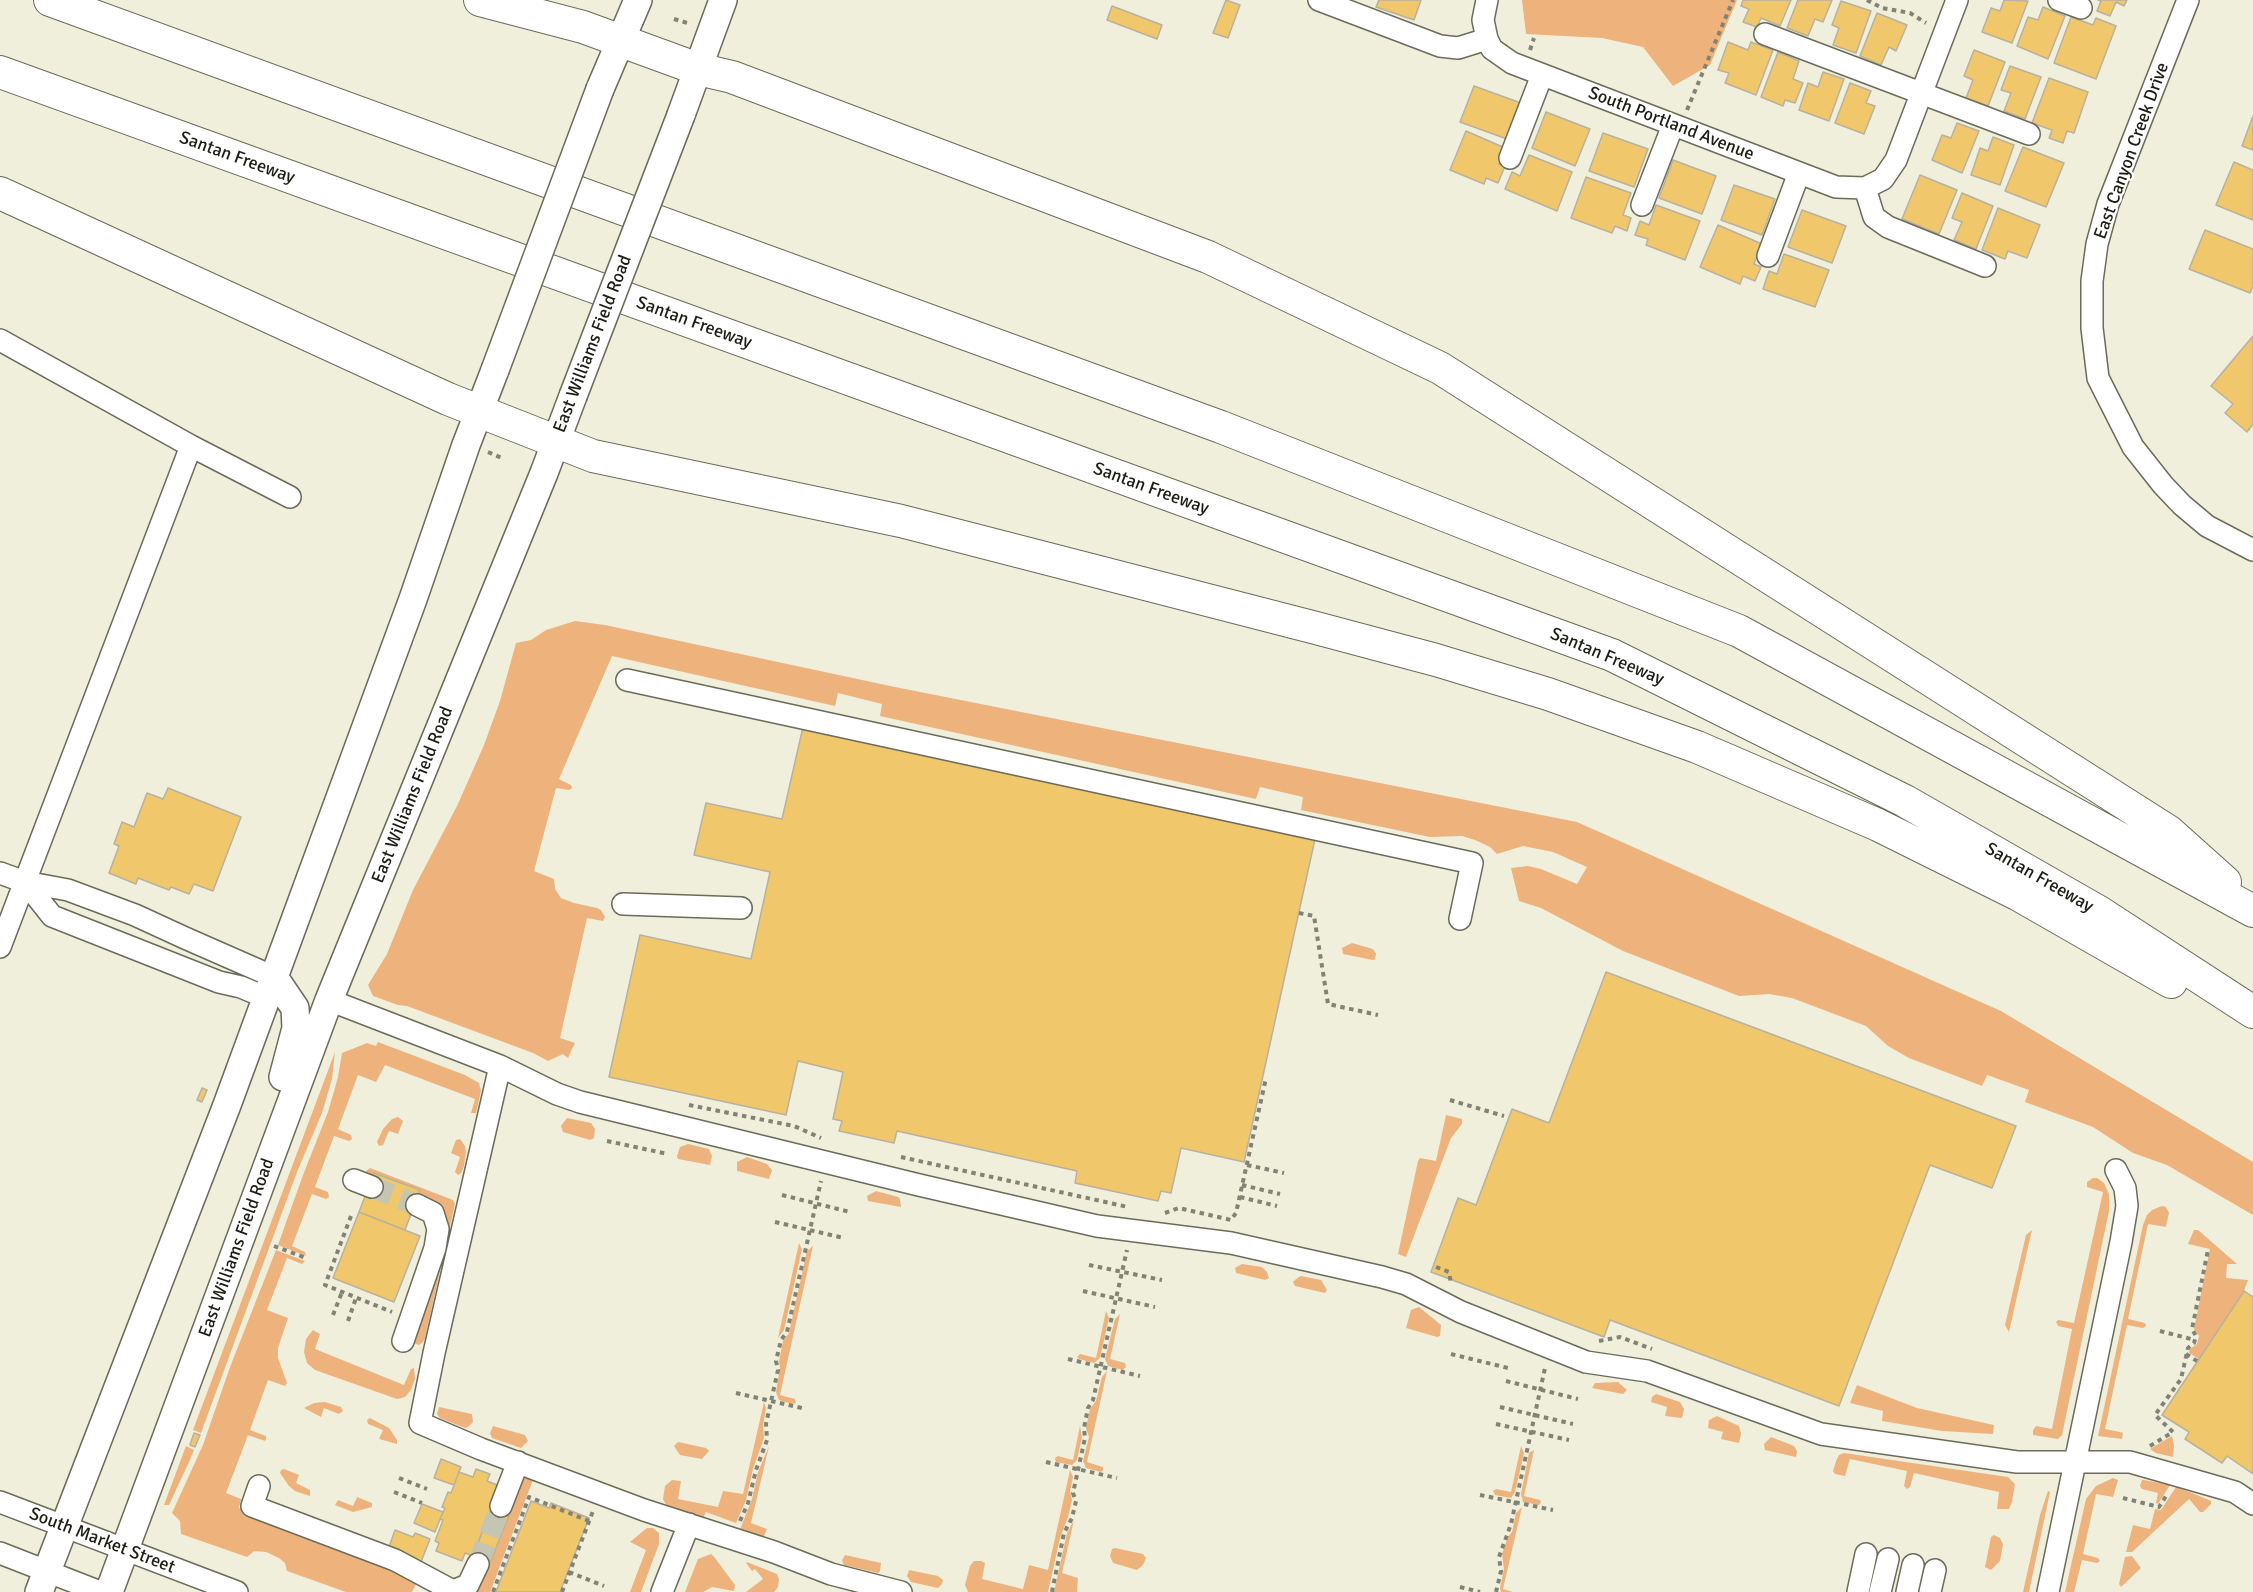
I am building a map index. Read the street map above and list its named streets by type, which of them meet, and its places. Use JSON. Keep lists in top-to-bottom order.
{
  "streets": {
    "highway": ["Santan Freeway"],
    "main road": ["East Williams Field Road"],
    "street": ["South Portland Avenue", "East Canyon Creek Drive", "South Market Street"]
  },
  "crossings": [
    ["East Williams Field Road", "South Market Street"]
  ]
}
